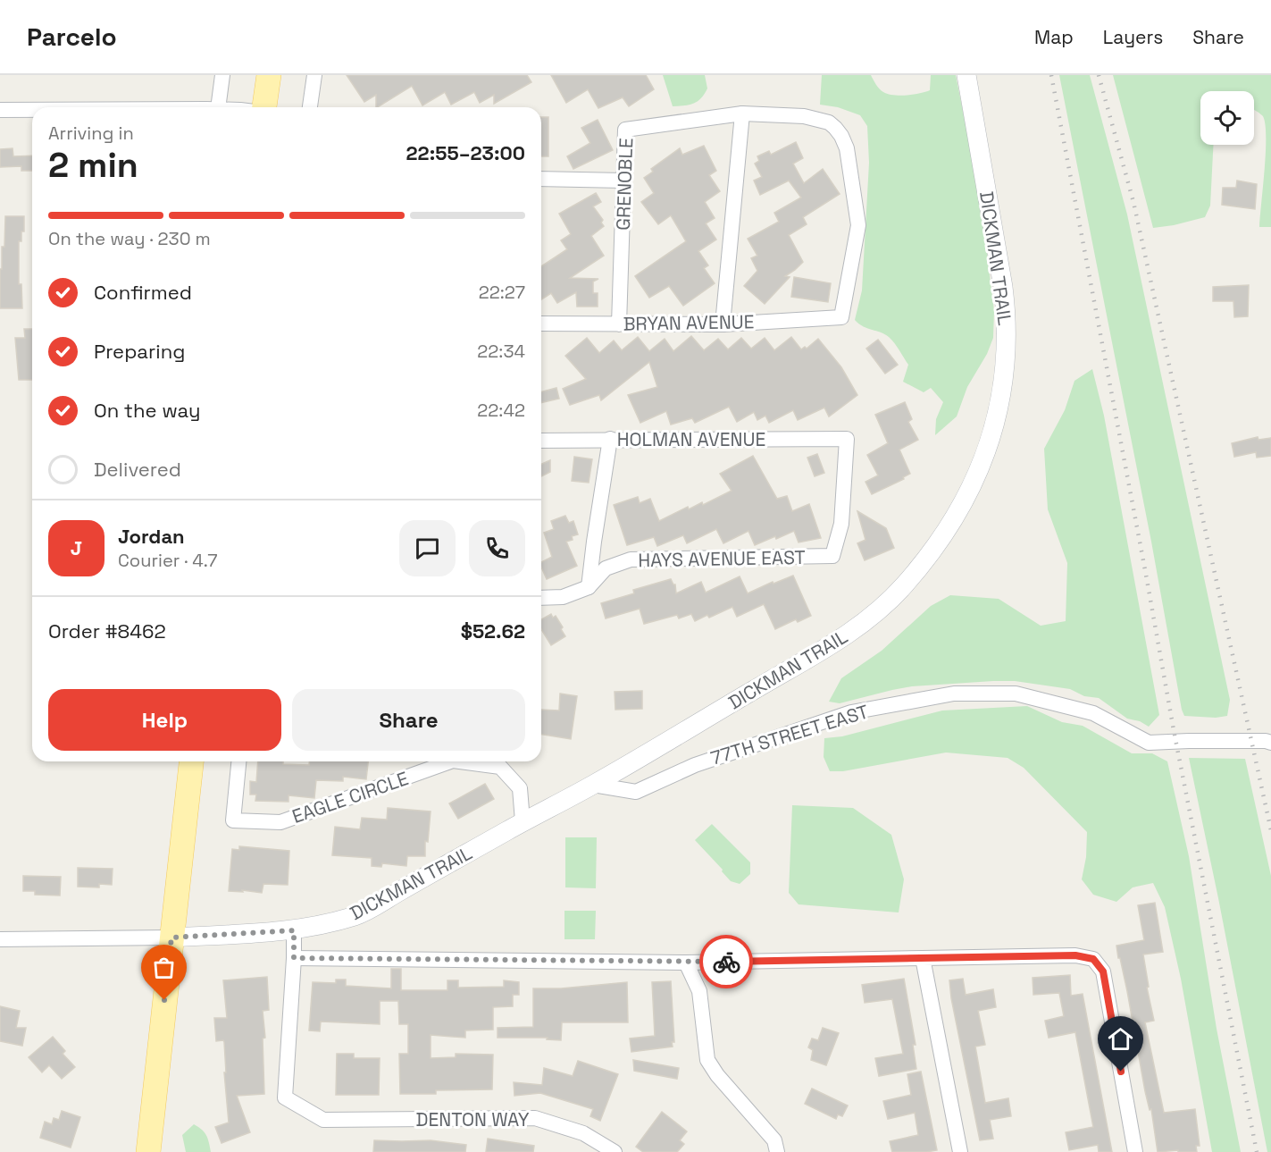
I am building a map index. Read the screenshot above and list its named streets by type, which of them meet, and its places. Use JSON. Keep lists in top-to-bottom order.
{
  "streets": {
    "street": [
      "GRENOBLE",
      "DICKMAN TRAIL",
      "BRYAN AVENUE",
      "HOLMAN AVENUE",
      "HAYS AVENUE EAST",
      "77TH STREET EAST",
      "EAGLE CIRCLE",
      "DENTON WAY"
    ]
  },
  "crossings": [
    ["GRENOBLE", "BRYAN AVENUE"],
    ["DICKMAN TRAIL", "77TH STREET EAST"],
    ["DICKMAN TRAIL", "EAGLE CIRCLE"],
    ["HOLMAN AVENUE", "HAYS AVENUE EAST"]
  ],
  "page": {
    "header": "Parcelo",
    "nav": ["Map", "Layers", "Share"],
    "heading": ["2 min", "Arriving in", "22:55–23:00"],
    "panel": [
      "Jordan",
      "Courier · 4.7",
      "Order #8462",
      "$52.62"
    ],
    "bar": "On the way · 230 m",
    "list": [
      ["Confirmed", "22:27"],
      ["Preparing", "22:34"],
      ["On the way", "22:42"],
      "Delivered"
    ],
    "round": "J",
    "buttons": ["Help", "Share"]
  }
}
